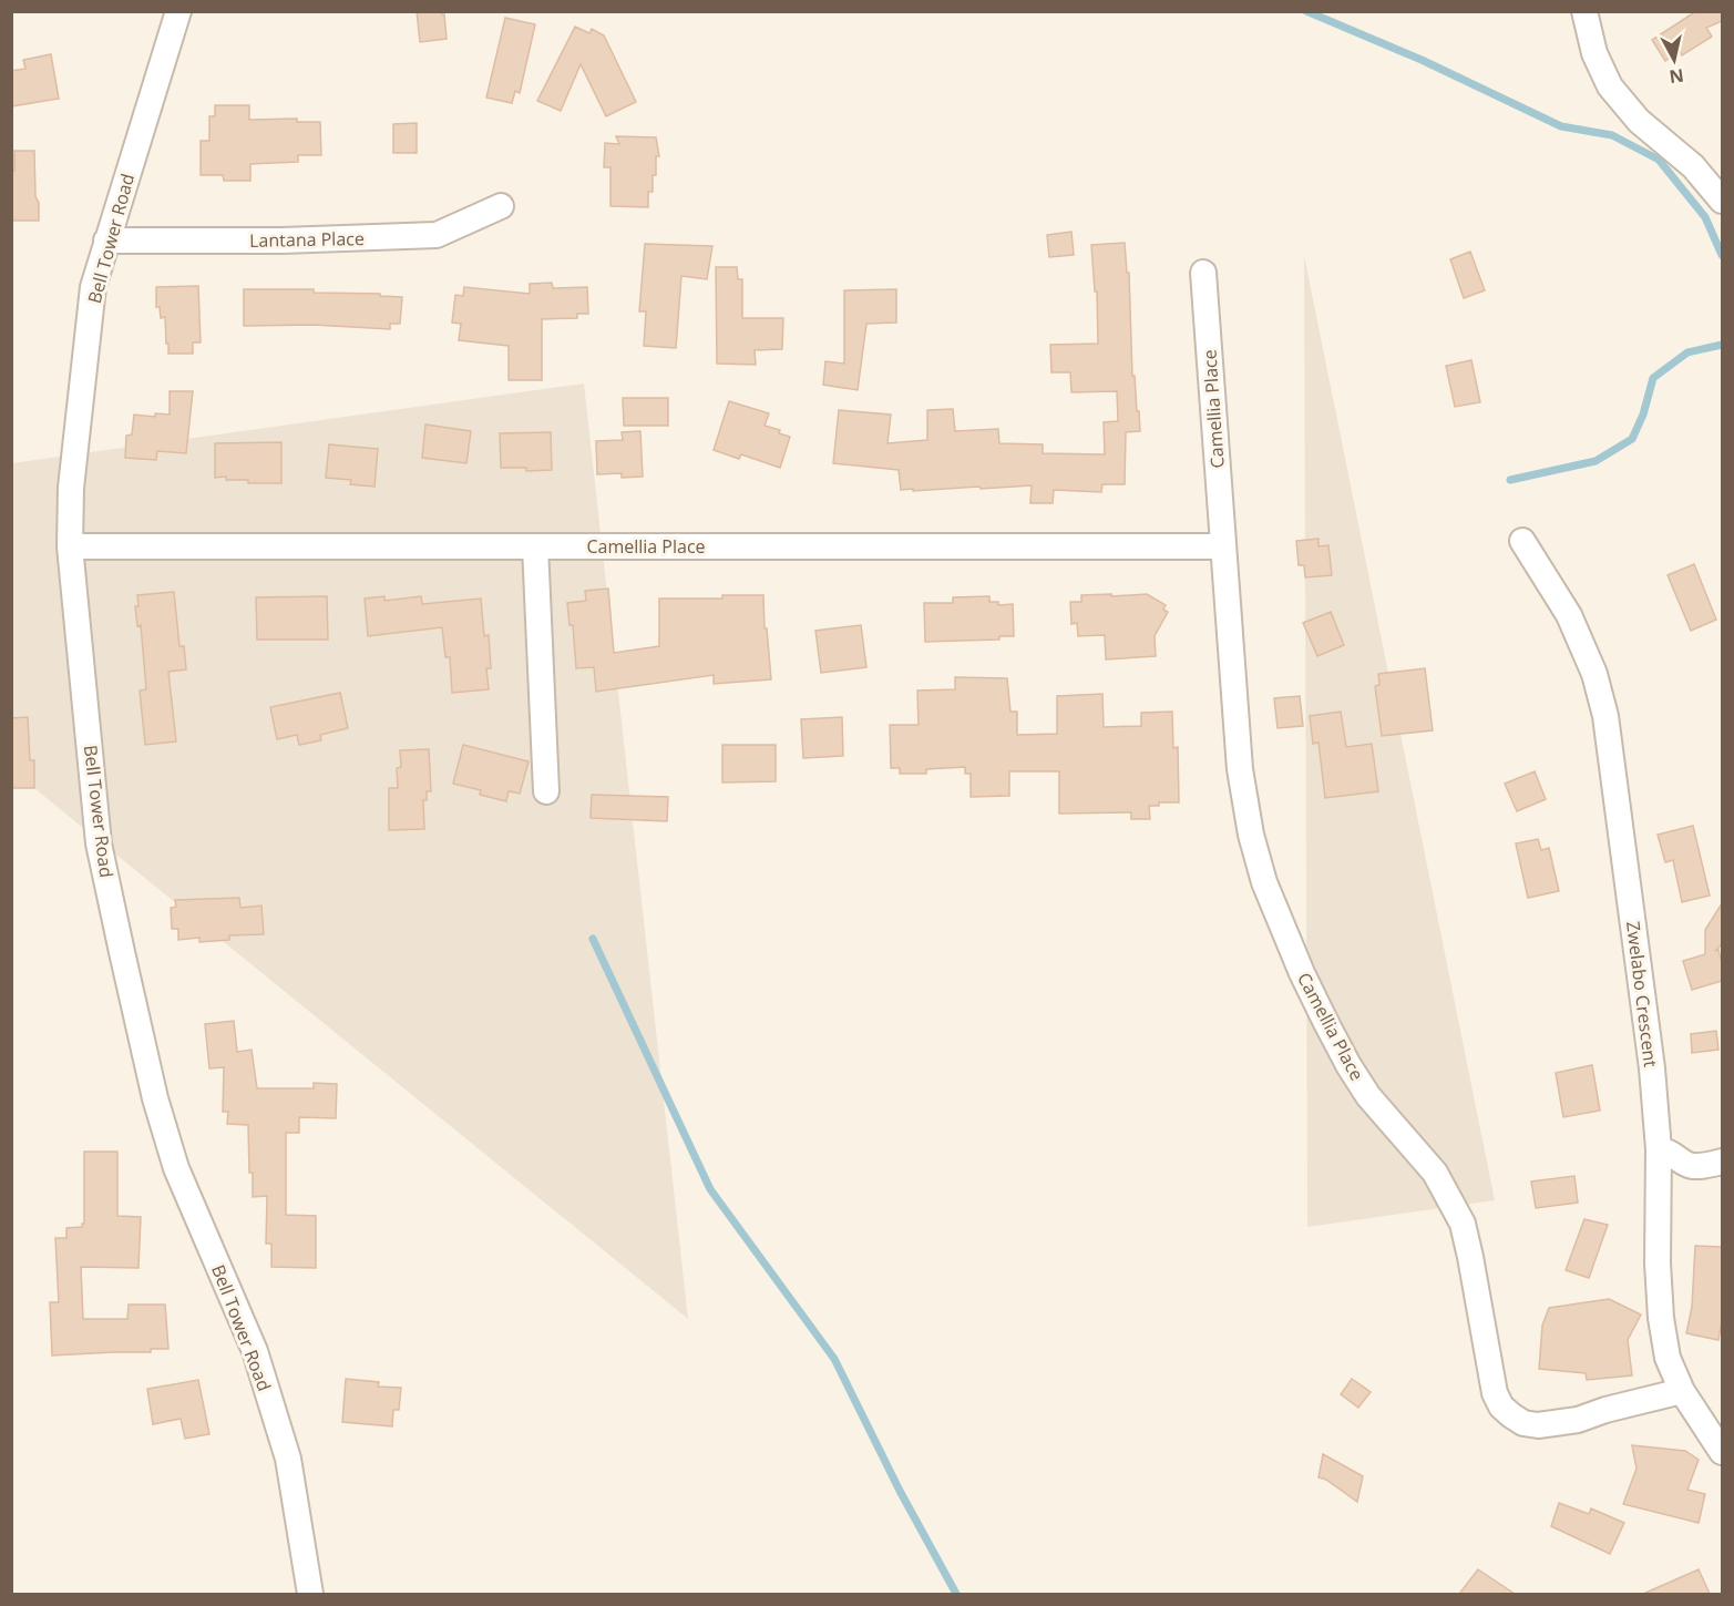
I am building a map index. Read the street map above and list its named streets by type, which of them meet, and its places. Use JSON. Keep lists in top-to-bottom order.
{
  "streets": {
    "street": [
      "Bell Tower Road",
      "Lantana Place",
      "Camellia Place",
      "Zwelabo Crescent"
    ]
  },
  "crossings": [
    ["Bell Tower Road", "Lantana Place"],
    ["Bell Tower Road", "Camellia Place"],
    ["Camellia Place", "Zwelabo Crescent"]
  ],
  "north": "bottom"
}
